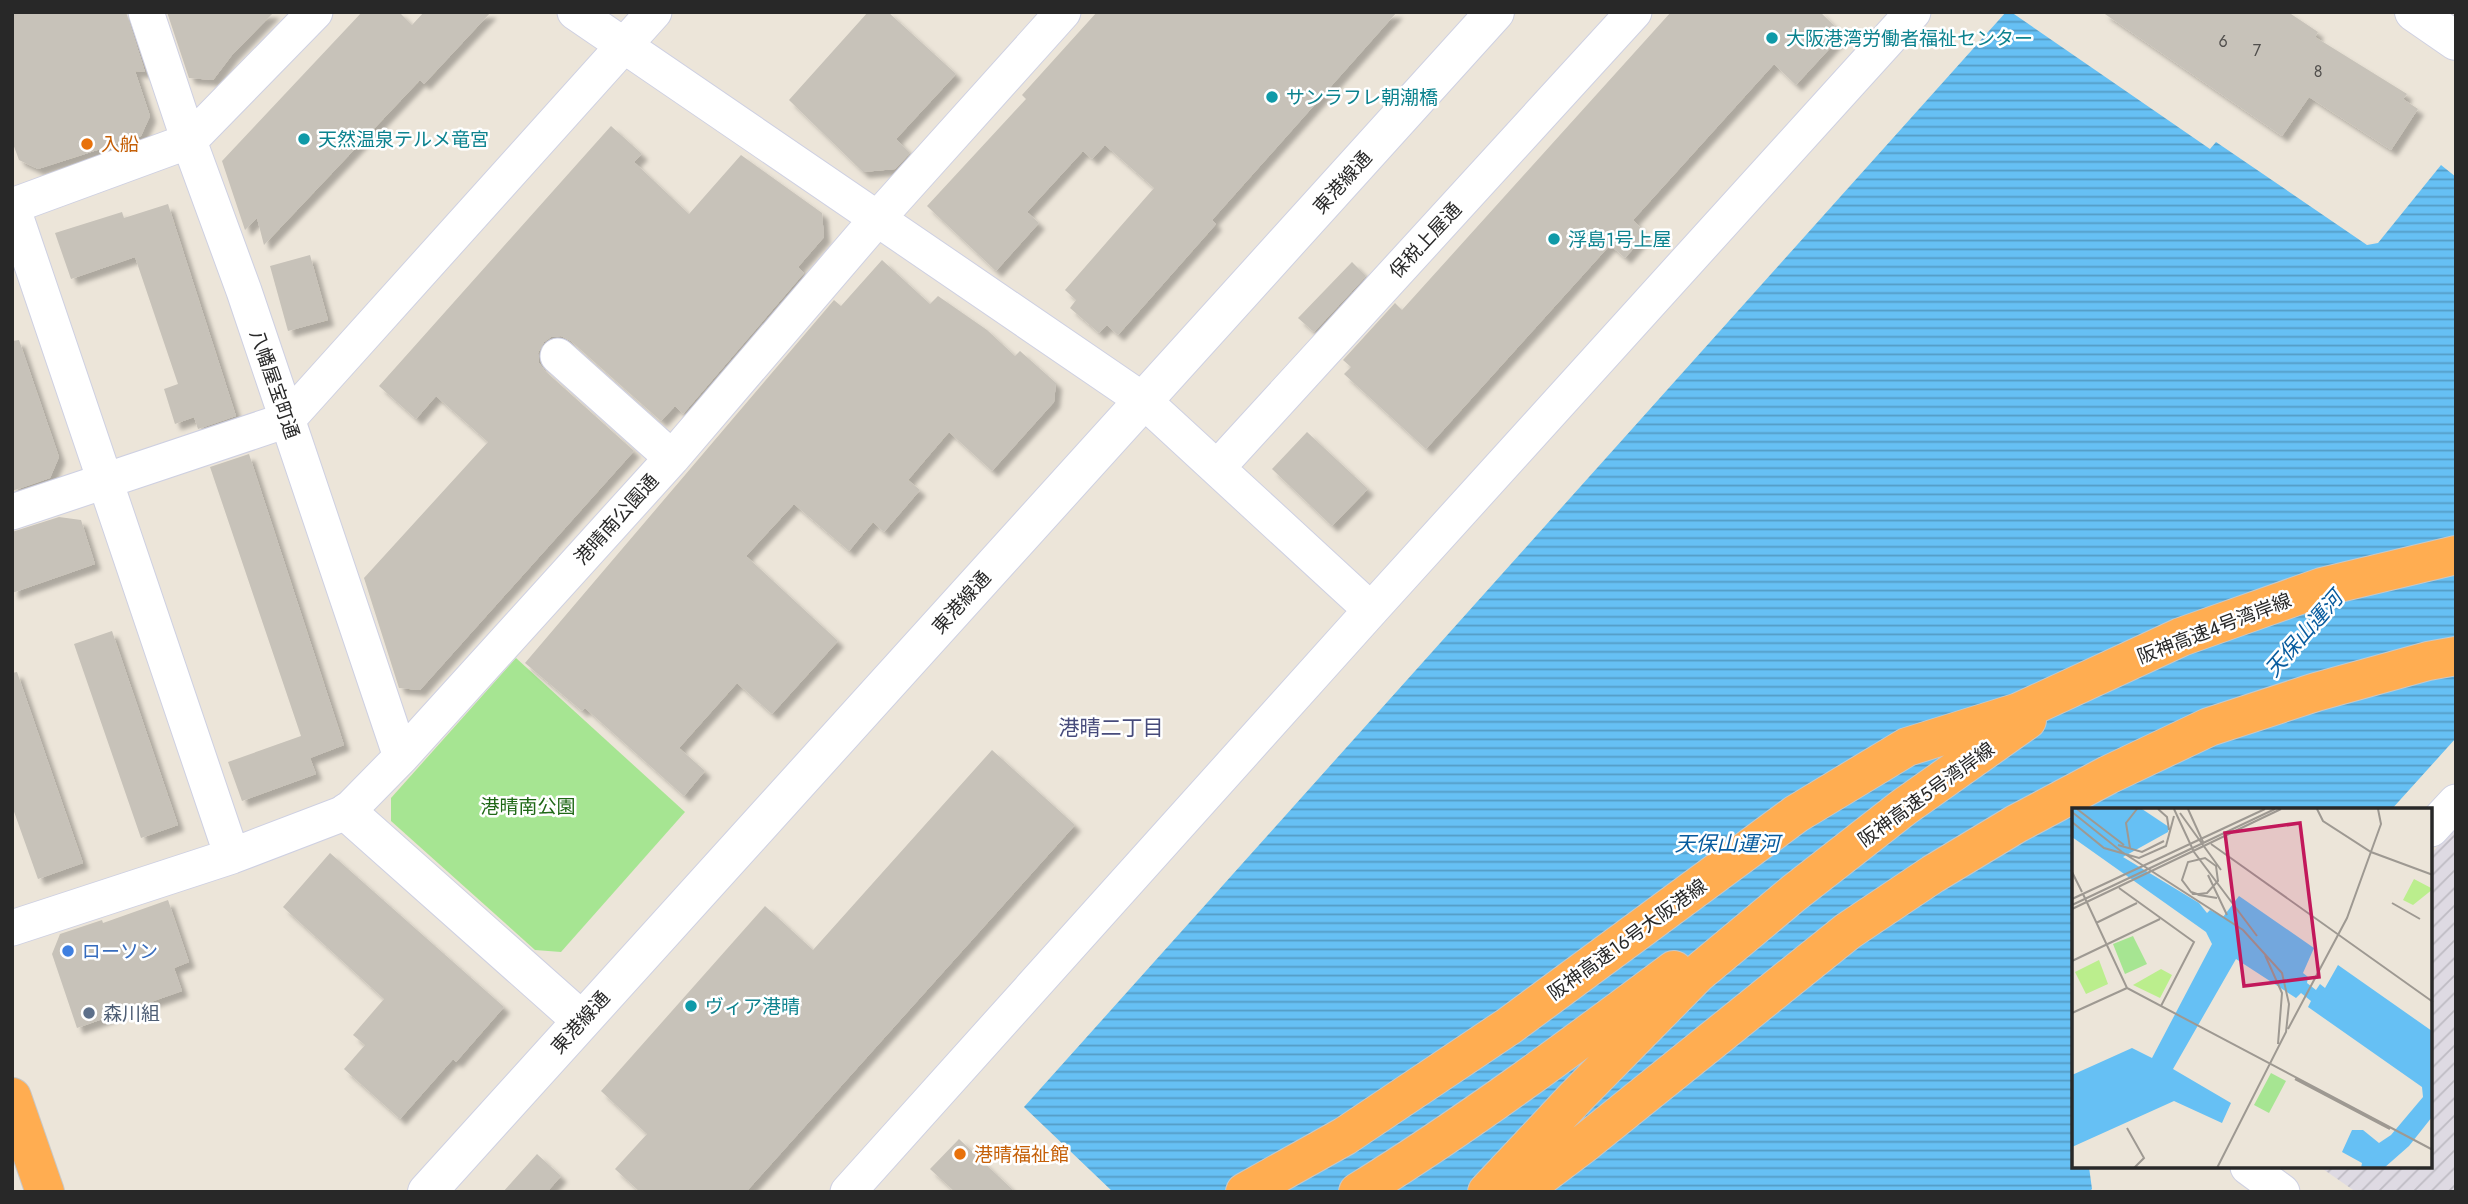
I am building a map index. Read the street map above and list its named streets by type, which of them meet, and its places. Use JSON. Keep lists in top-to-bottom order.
{
  "streets": {
    "highway": ["阪神高速4号湾岸線", "阪神高速5号湾岸線", "阪神高速16号大阪港線"],
    "street": [
      "東港線通",
      "保税上屋通",
      "八幡屋宝町通",
      "港晴南公園通"
    ]
  },
  "crossings": [
    ["八幡屋宝町通", "港晴南公園通"],
    ["阪神高速4号湾岸線", "阪神高速16号大阪港線"]
  ],
  "districts": ["港晴二丁目"],
  "water": ["天保山運河"],
  "parks": ["港晴南公園"],
  "places": [
    "大阪港湾労働者福祉センター",
    "サンラフレ朝潮橋",
    "天然温泉テルメ竜宮",
    "入船",
    "浮島1号上屋",
    "ローソン",
    "ヴィア港晴",
    "森川組",
    "港晴福祉館"
  ],
  "house_numbers": ["6", "7", "8"]
}
